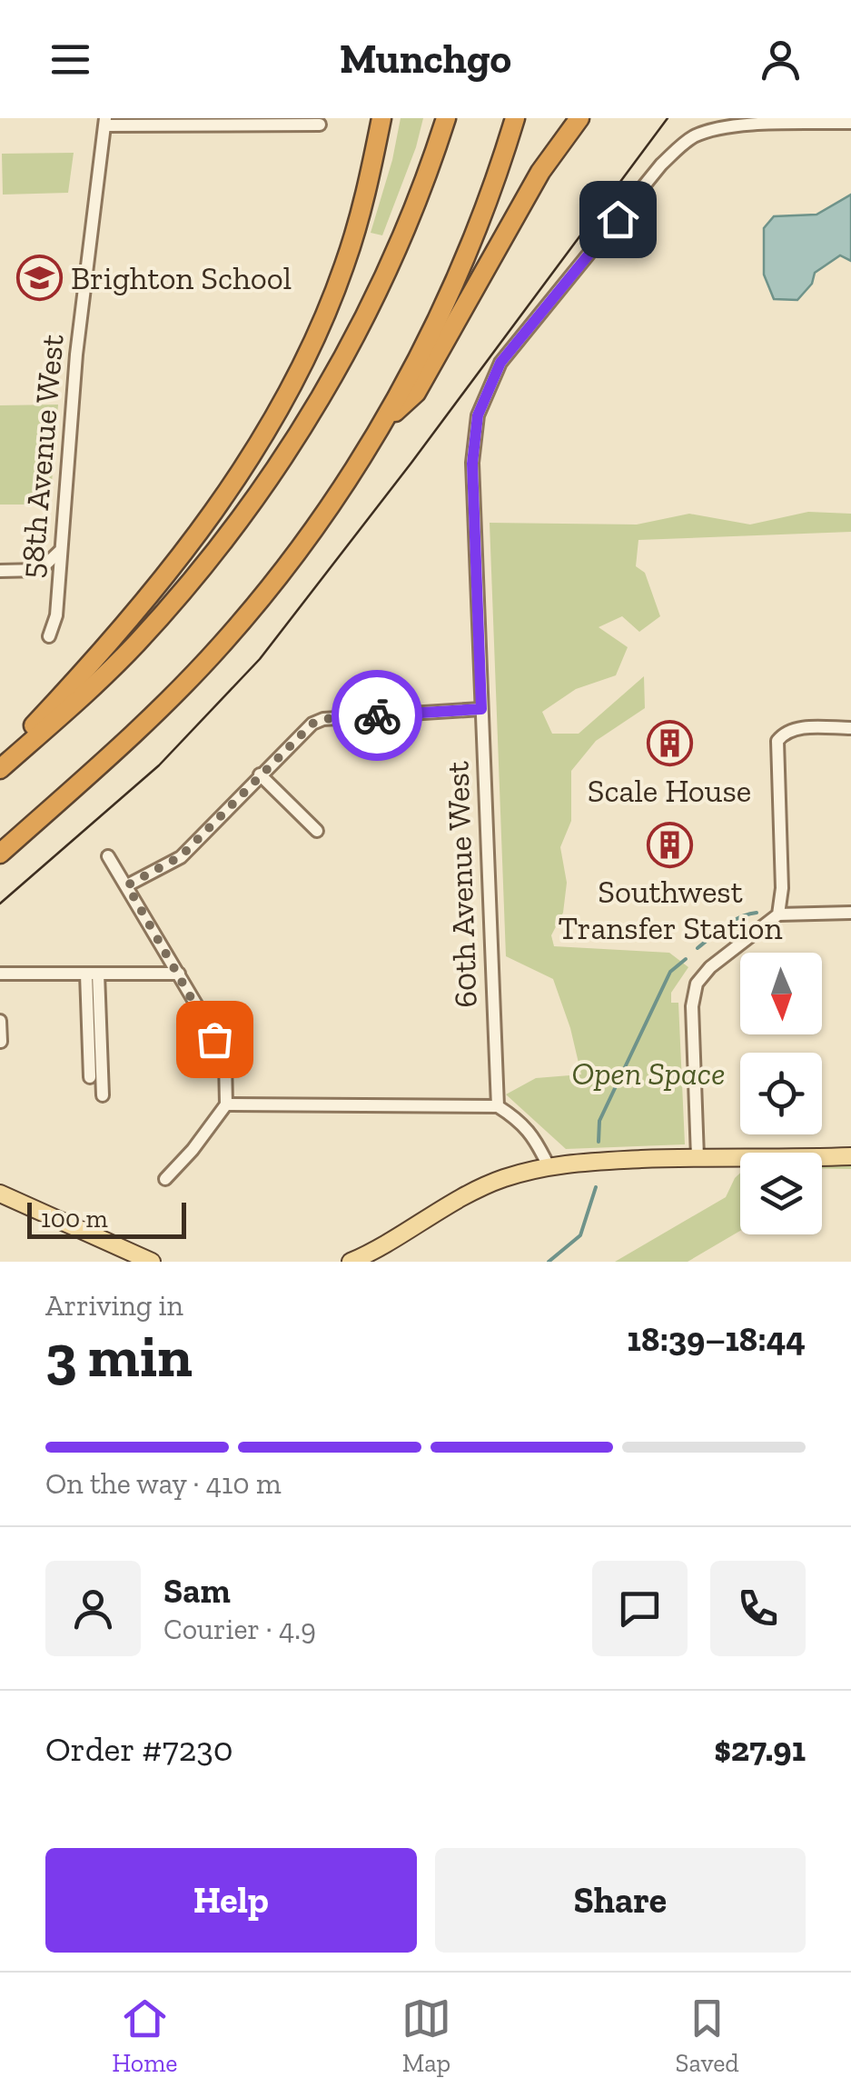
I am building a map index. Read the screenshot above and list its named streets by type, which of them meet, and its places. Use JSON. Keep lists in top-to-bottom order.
{
  "streets": {
    "street": ["58th Avenue West", "60th Avenue West"]
  },
  "parks": ["Open Space"],
  "places": {
    "school or university": ["Brighton School"],
    "building": ["Scale House", "Southwest Transfer Station"]
  },
  "scale_bar": "100 m",
  "north": "bottom",
  "page": {
    "header": "Munchgo",
    "scale": "100 m",
    "heading": ["3 min", "Arriving in", "18:39–18:44"],
    "panel": [
      "Sam",
      "Courier · 4.9",
      "Order #7230",
      "$27.91"
    ],
    "bar": "On the way · 410 m",
    "buttons": ["Help", "Share"],
    "tabs": ["Home", "Map", "Saved"]
  }
}
